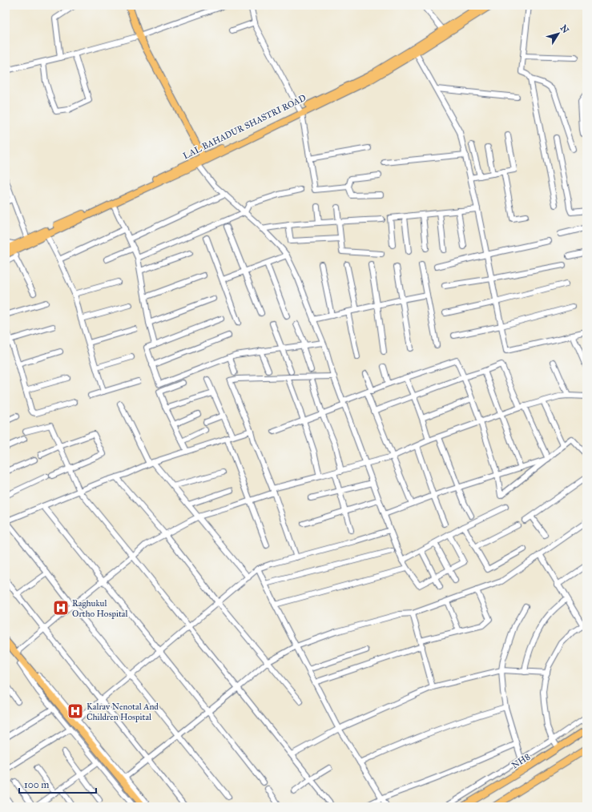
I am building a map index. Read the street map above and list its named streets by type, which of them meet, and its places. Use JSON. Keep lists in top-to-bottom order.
{
  "streets": {
    "main road": ["LAL BAHADUR SHASTRI ROAD", "NH8"]
  },
  "places": {
    "hospital": ["Raghukul Ortho Hospital", "Kalrav Nenotal And Children Hospital"]
  },
  "scale_bar": "100 m",
  "north": "top right"
}
